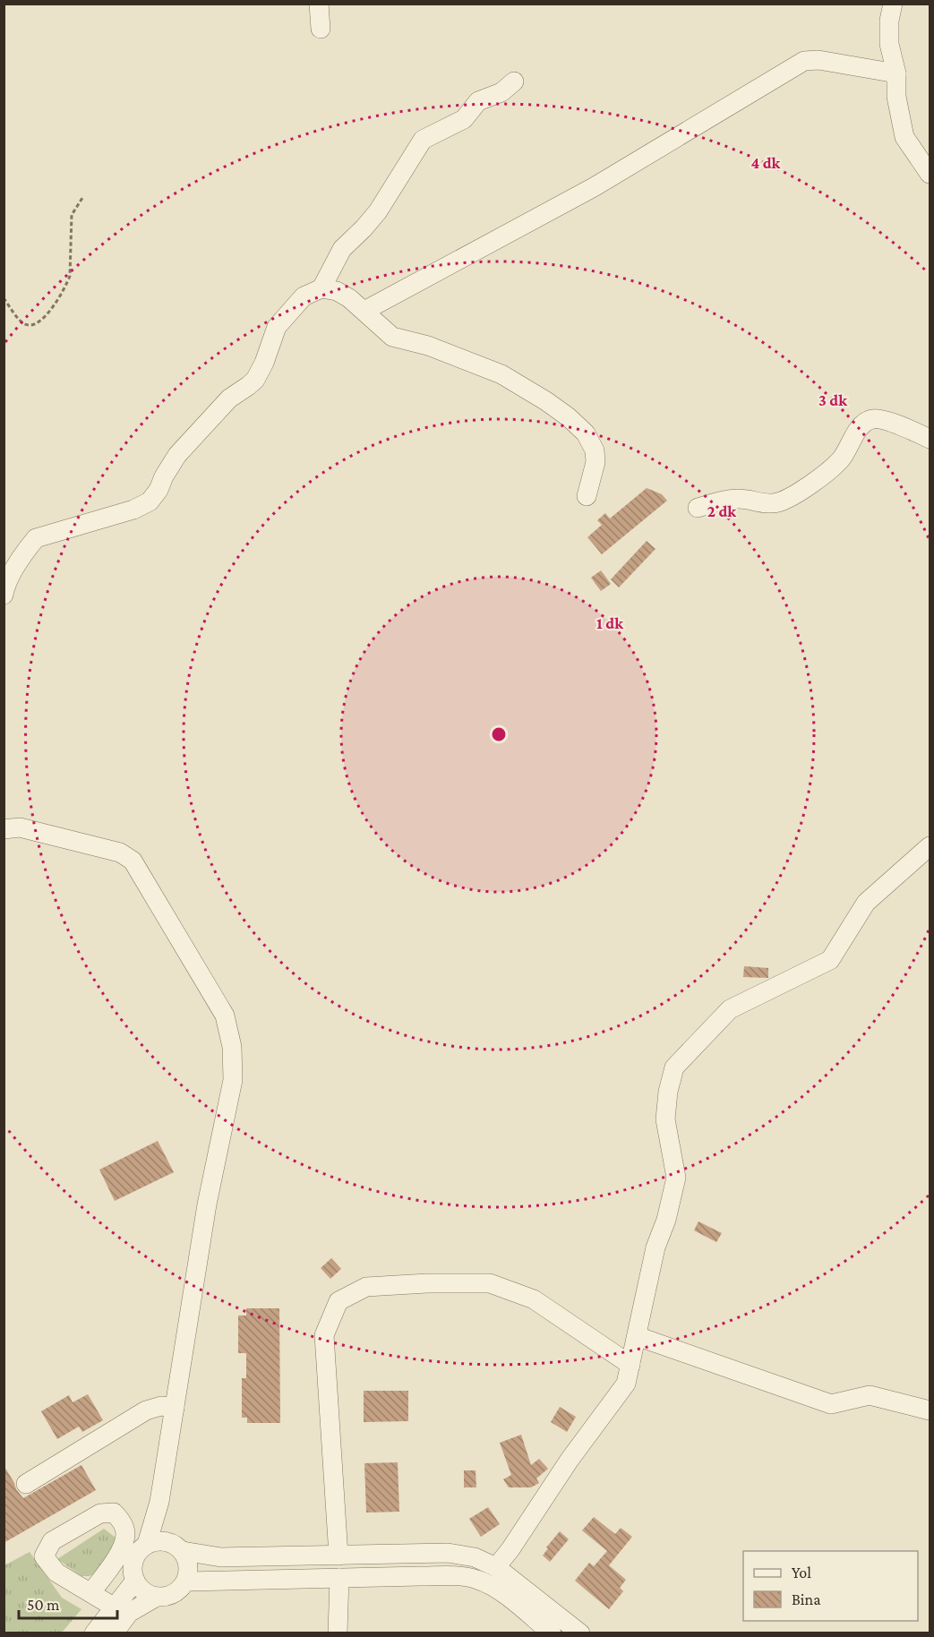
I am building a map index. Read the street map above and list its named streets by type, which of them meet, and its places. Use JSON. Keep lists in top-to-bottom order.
{
  "legend": ["Yol", "Bina"],
  "scale_bar": "50 m",
  "rings": [
    "4 dk",
    "3 dk",
    "2 dk",
    "1 dk"
  ]
}
